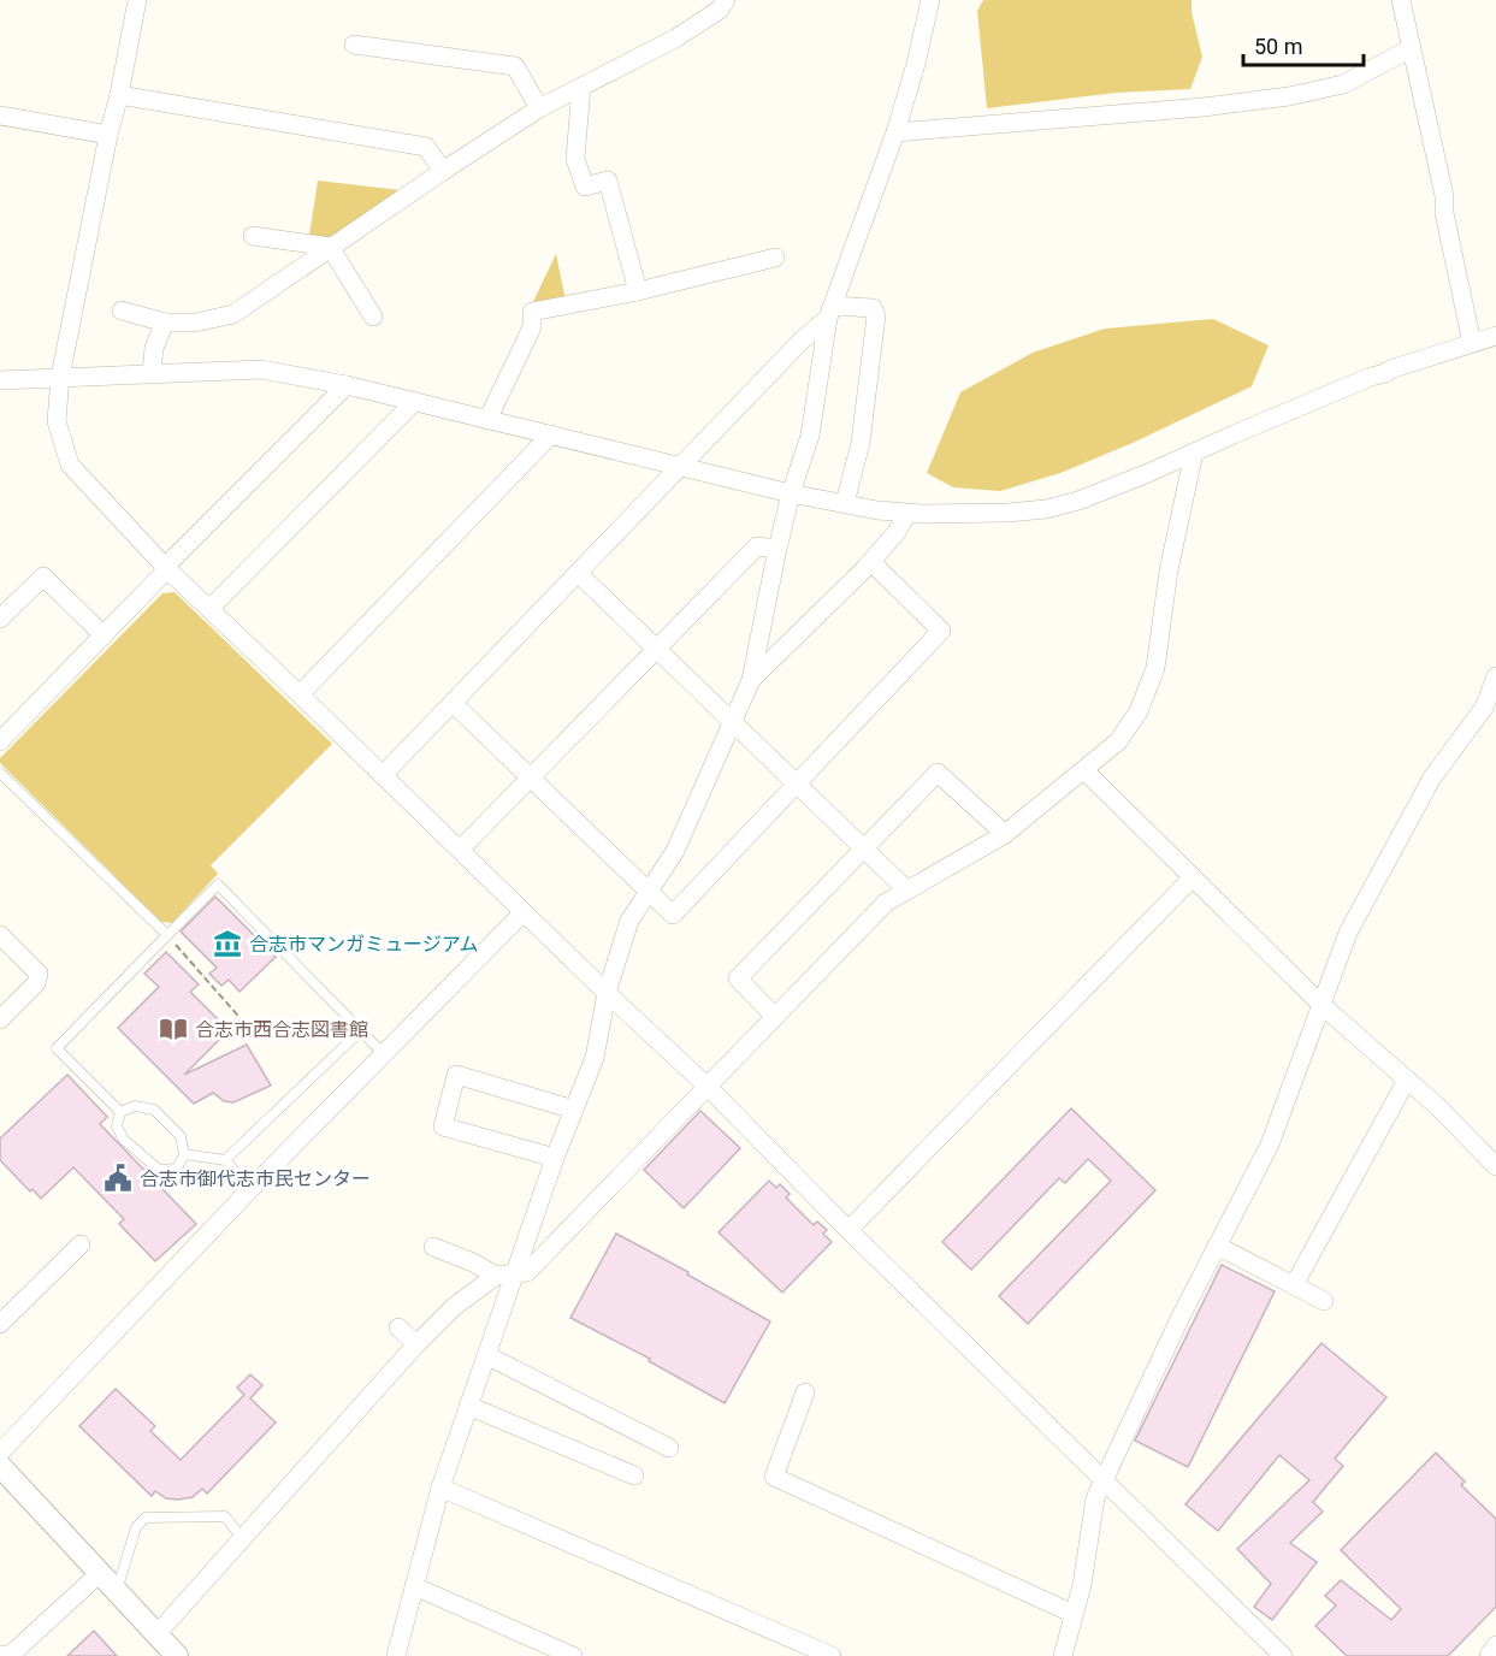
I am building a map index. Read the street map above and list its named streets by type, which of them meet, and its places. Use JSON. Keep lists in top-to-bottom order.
{
  "places": {
    "museum": ["合志市マンガミュージアム"],
    "library": ["合志市西合志図書館"],
    "public building": ["合志市御代志市民センター"]
  },
  "scale_bar": "50 m"
}
